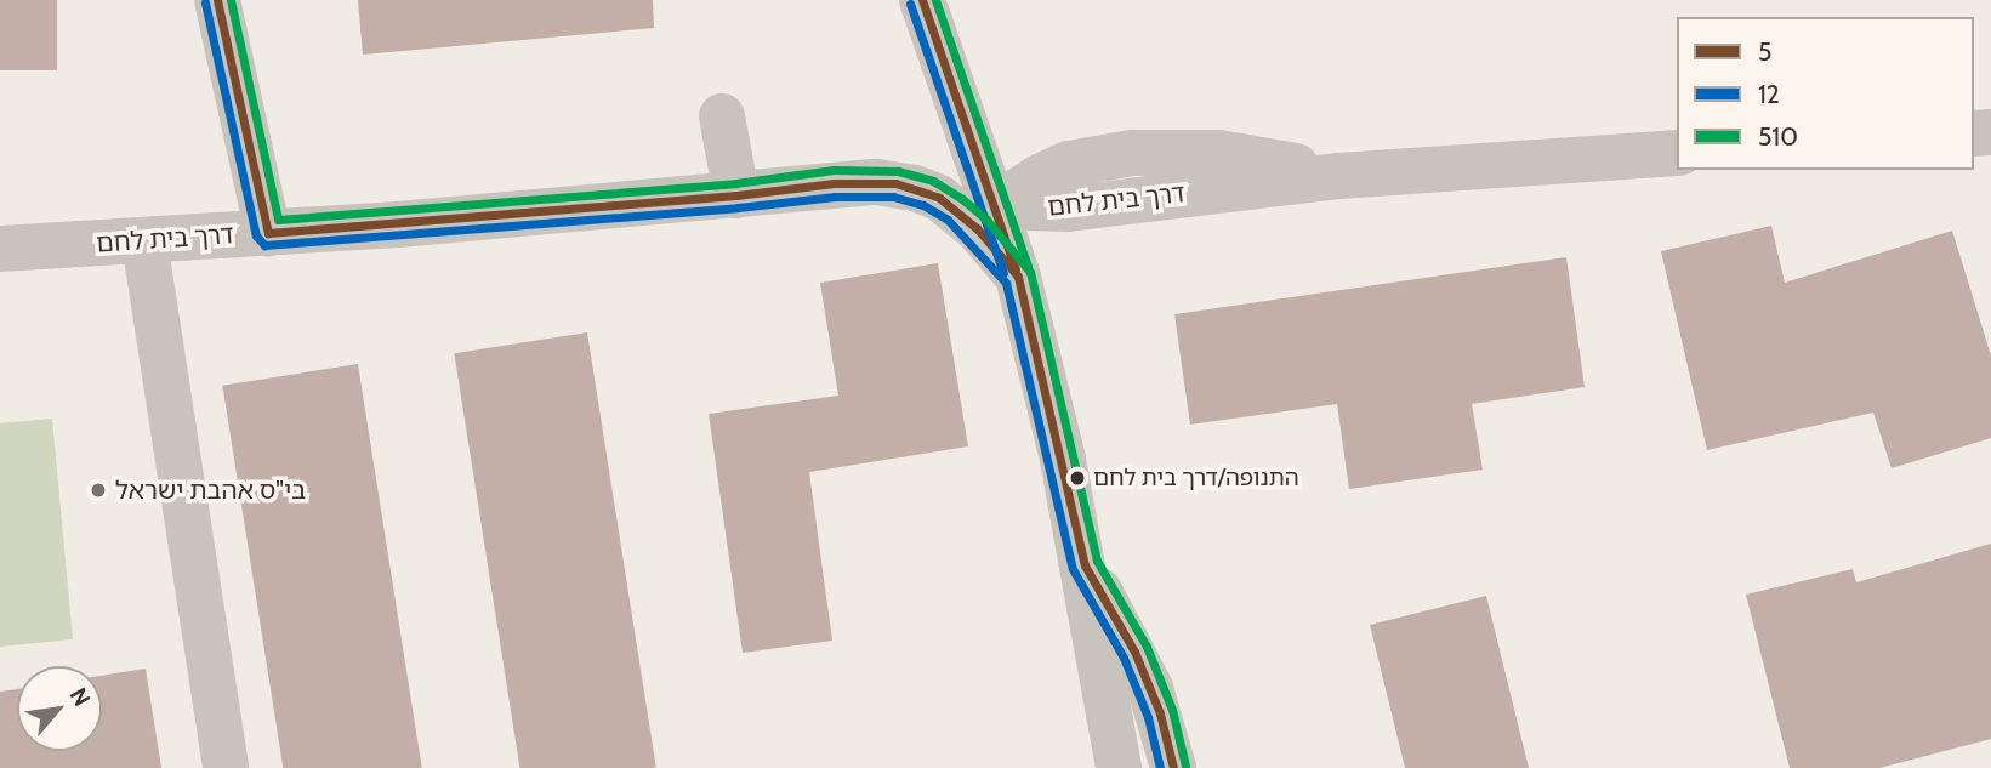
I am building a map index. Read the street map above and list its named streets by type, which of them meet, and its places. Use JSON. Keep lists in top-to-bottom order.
{
  "streets": {
    "street": ["דרך בית לחם"]
  },
  "places": ["התנופה/דרך בית לחם", "בי\"ס אהבת ישראל"],
  "lines": ["transit line 5", "transit line 510", "transit line 12"],
  "legend": ["5", "12", "510"],
  "north": "top right"
}
